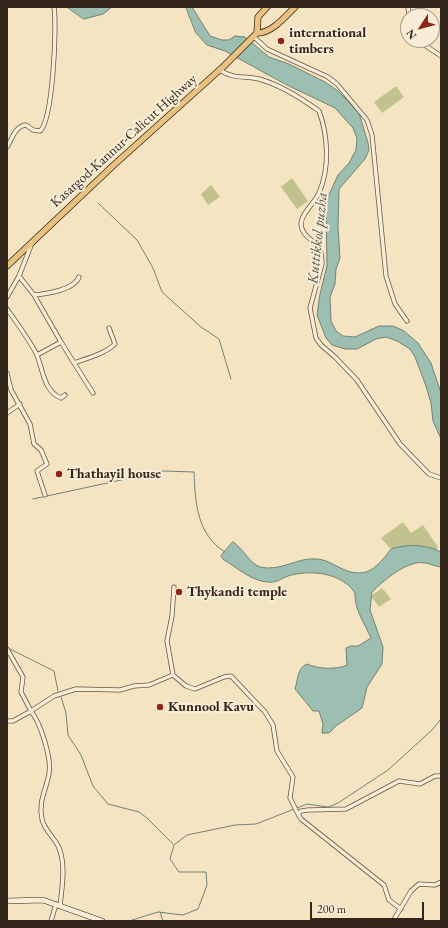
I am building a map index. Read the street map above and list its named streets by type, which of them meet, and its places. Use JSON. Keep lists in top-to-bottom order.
{
  "streets": {
    "highway": ["Kasargod-Kannur-Calicut Highway"]
  },
  "water": ["Kuttikkol puzha"],
  "places": [
    "international timbers",
    "Thathayil house",
    "Thykandi temple",
    "Kunnool Kavu"
  ],
  "scale_bar": "200 m",
  "north": "bottom left"
}
